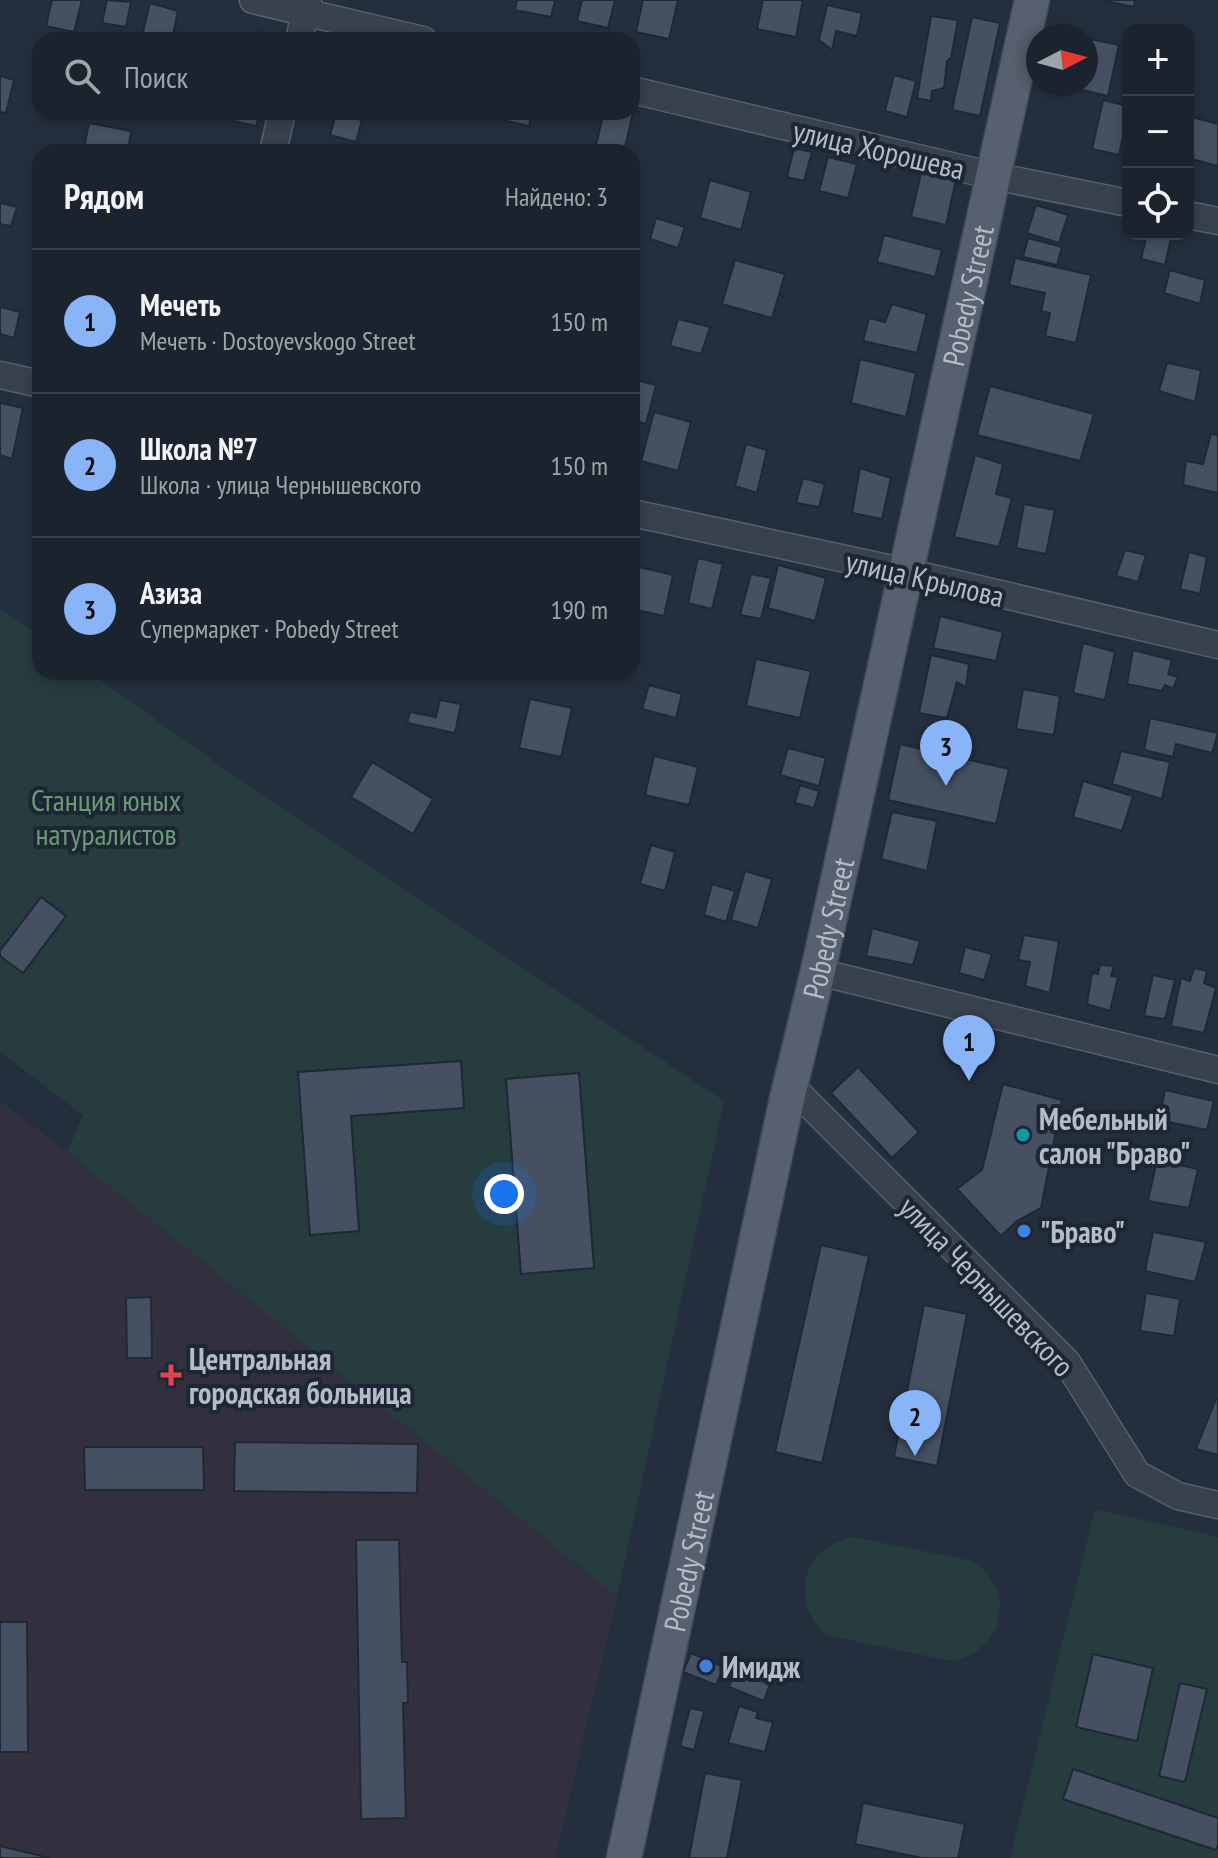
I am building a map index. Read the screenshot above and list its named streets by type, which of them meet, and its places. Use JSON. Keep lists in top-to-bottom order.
{
  "streets": {
    "main road": ["Pobedy Street"],
    "street": ["улица Хорошева", "улица Крылова", "улица Чернышевского"]
  },
  "crossings": [
    ["улица Хорошева", "Pobedy Street"],
    ["Pobedy Street", "улица Крылова"],
    ["Pobedy Street", "улица Чернышевского"]
  ],
  "parks": ["Станция юных натуралистов"],
  "places": {
    "other": ["Мебельный салон \"Браво\"", "\"Браво\"", "Имидж"],
    "health": ["Центральная городская больница"]
  },
  "north": "right",
  "page": {
    "map_buttons": ["+", "−"],
    "search": "Поиск",
    "heading": ["Рядом", "Найдено: 3"],
    "list": [
      {
        "mark": "1",
        "name": "Мечеть",
        "note": "Мечеть · Dostoyevskogo Street",
        "value": "150 m"
      },
      {
        "mark": "2",
        "name": "Школа №7",
        "note": "Школа · улица Чернышевского",
        "value": "150 m"
      },
      {
        "mark": "3",
        "name": "Азиза",
        "note": "Супермаркет · Pobedy Street",
        "value": "190 m"
      }
    ],
    "pins": ["3", "1", "2"]
  }
}
